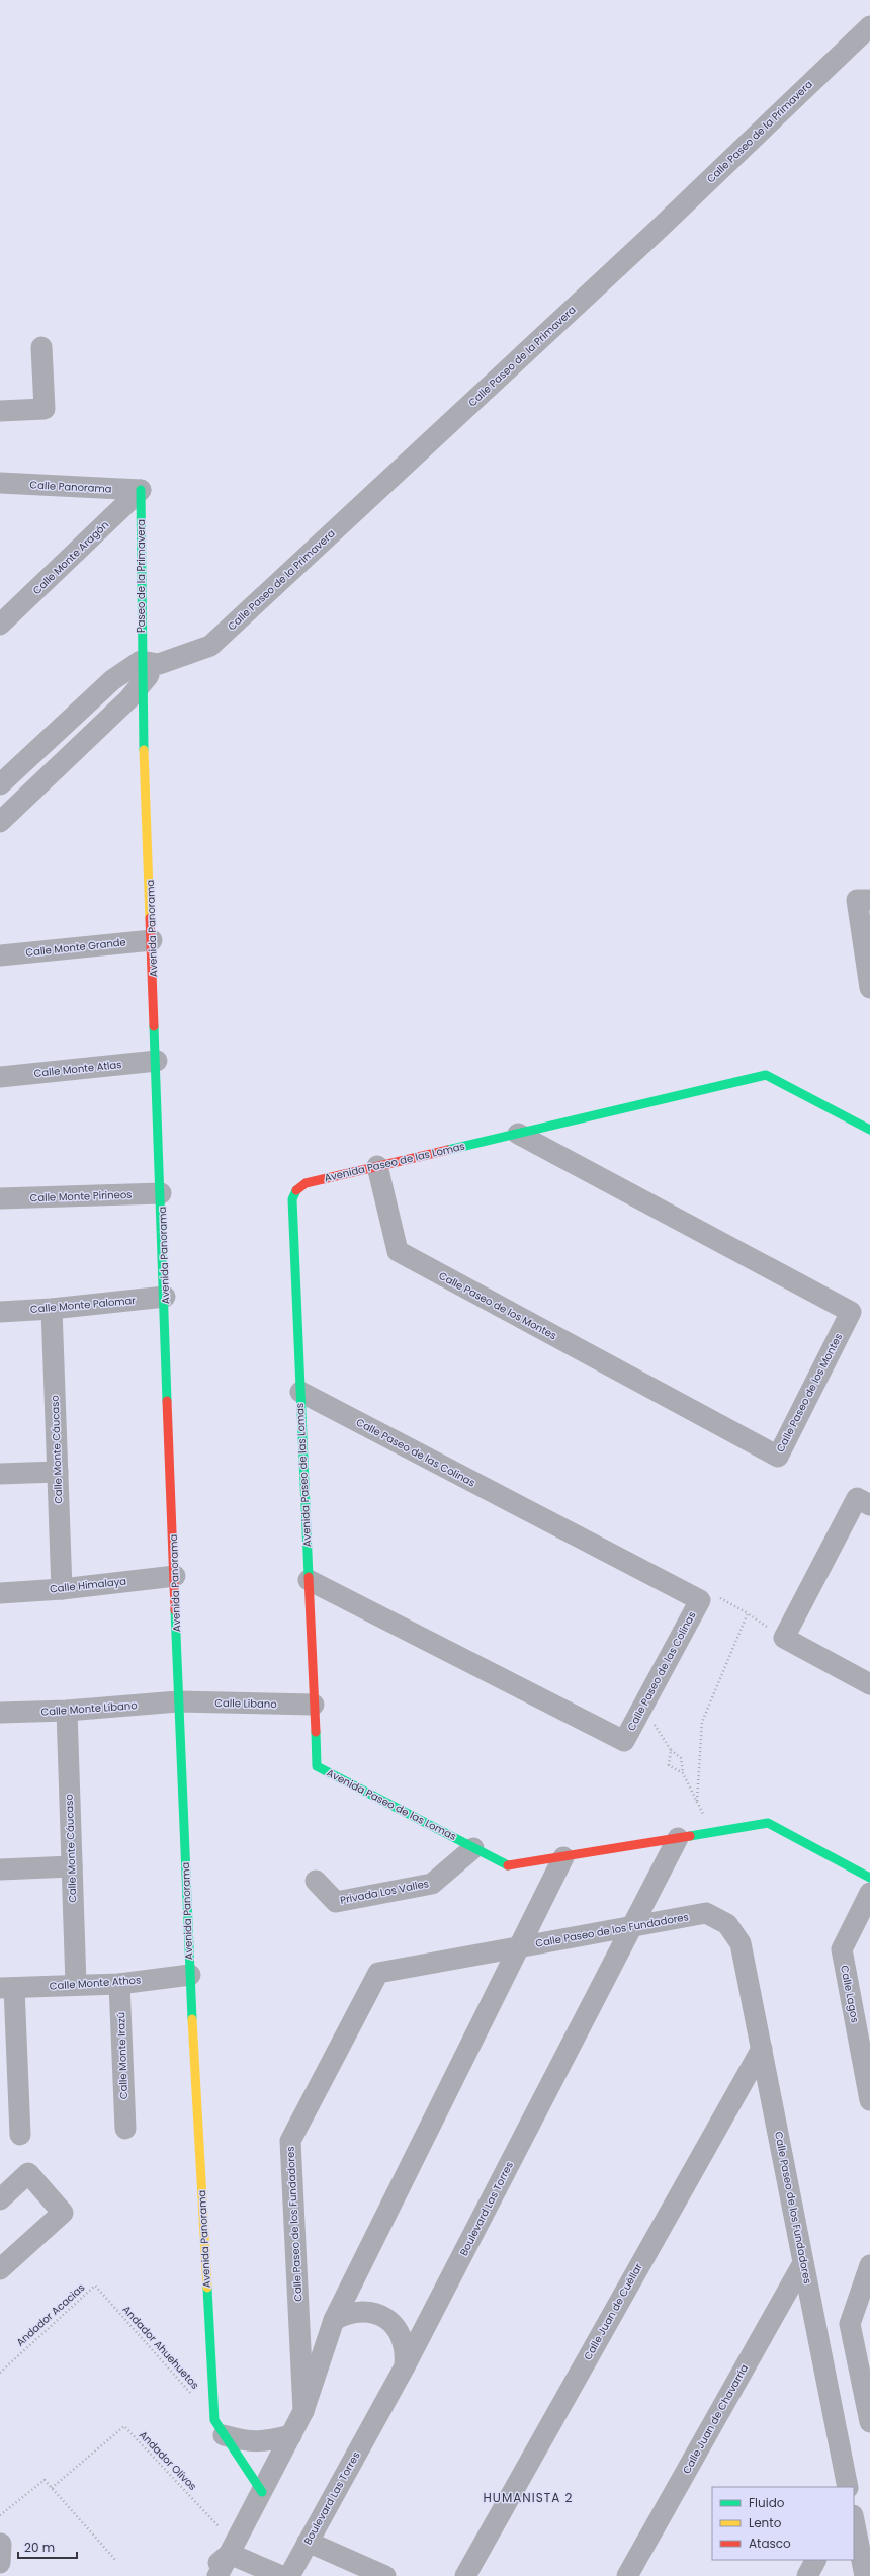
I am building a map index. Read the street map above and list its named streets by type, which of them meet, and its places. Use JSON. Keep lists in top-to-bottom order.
{
  "streets": {
    "street": [
      "Calle Paseo de la Primavera",
      "Calle Panorama",
      "Calle Monte Aragón",
      "Paseo de la Primavera",
      "Avenida Panorama",
      "Calle Monte Grande",
      "Calle Monte Atlas",
      "Avenida Paseo de las Lomas",
      "Calle Monte Pirineos",
      "Calle Monte Palomar",
      "Calle Paseo de los Montes",
      "Calle Monte Cáucaso",
      "Calle Paseo de las Colinas",
      "Calle Himalaya",
      "Calle Libano",
      "Calle Monte Líbano",
      "Privada Los Valles",
      "Calle Paseo de los Fundadores",
      "Calle Monte Athos",
      "Calle Lagos",
      "Calle Monte Irazú",
      "Boulevard Las Torres",
      "Calle Juan de Cuéllar",
      "Calle Juan de Chavarría"
    ],
    "path": ["Andador Acacias", "Andador Ahuehuetos", "Andador Olivos"]
  },
  "crossings": [
    ["Calle Paseo de la Primavera", "Paseo de la Primavera"],
    ["Calle Panorama", "Calle Monte Aragón"],
    ["Calle Panorama", "Paseo de la Primavera"],
    ["Calle Monte Aragón", "Paseo de la Primavera"],
    ["Avenida Panorama", "Calle Monte Grande"],
    ["Avenida Panorama", "Calle Monte Atlas"],
    ["Avenida Panorama", "Calle Monte Pirineos"],
    ["Avenida Panorama", "Calle Monte Palomar"],
    ["Avenida Panorama", "Calle Himalaya"],
    ["Avenida Panorama", "Calle Libano"],
    ["Avenida Panorama", "Calle Monte Líbano"],
    ["Avenida Panorama", "Calle Monte Athos"],
    ["Avenida Paseo de las Lomas", "Calle Paseo de los Montes"],
    ["Avenida Paseo de las Lomas", "Calle Paseo de las Colinas"],
    ["Avenida Paseo de las Lomas", "Calle Libano"],
    ["Avenida Paseo de las Lomas", "Privada Los Valles"],
    ["Avenida Paseo de las Lomas", "Boulevard Las Torres"],
    ["Calle Monte Palomar", "Calle Monte Cáucaso"],
    ["Calle Monte Cáucaso", "Calle Himalaya"],
    ["Calle Monte Cáucaso", "Calle Monte Líbano"],
    ["Calle Monte Cáucaso", "Calle Monte Athos"],
    ["Calle Libano", "Calle Monte Líbano"],
    ["Calle Paseo de los Fundadores", "Boulevard Las Torres"],
    ["Calle Paseo de los Fundadores", "Calle Juan de Cuéllar"],
    ["Calle Paseo de los Fundadores", "Calle Juan de Chavarría"],
    ["Calle Monte Athos", "Calle Monte Irazú"],
    ["Andador Acacias", "Andador Ahuehuetos"]
  ],
  "districts": ["HUMANISTA 2"],
  "legend": ["Fluido", "Lento", "Atasco"],
  "scale_bar": "20 m"
}
